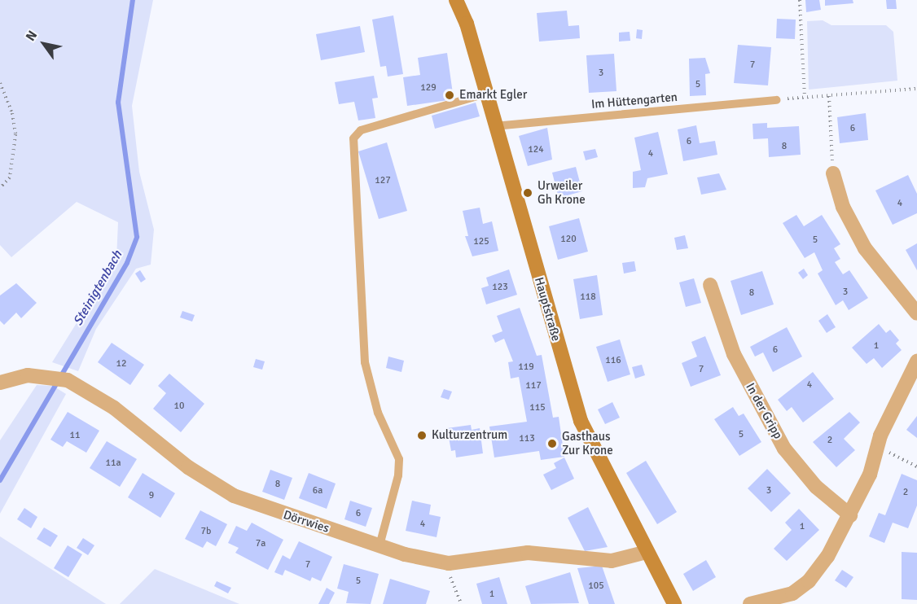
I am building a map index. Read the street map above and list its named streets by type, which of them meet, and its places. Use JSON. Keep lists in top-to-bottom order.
{
  "streets": {
    "main road": ["Hauptstraße"],
    "street": ["In der Gripp", "Dörrwies"],
    "lane": ["Im Hüttengarten"]
  },
  "crossings": [
    ["Im Hüttengarten", "Hauptstraße"],
    ["Hauptstraße", "Dörrwies"]
  ],
  "water": ["Steinigtenbach"],
  "places": [
    "Emarkt Egler",
    "Urweiler Gh Krone",
    "Kulturzentrum",
    "Gasthaus Zur Krone"
  ],
  "house_numbers": [
    "7",
    "3",
    "5",
    "129",
    "6",
    "6",
    "8",
    "124",
    "4",
    "127",
    "4",
    "120",
    "5",
    "125",
    "123",
    "3",
    "8",
    "118",
    "1",
    "6",
    "116",
    "12",
    "119",
    "7",
    "4",
    "117",
    "10",
    "115",
    "5",
    "11",
    "113",
    "2",
    "11a",
    "8",
    "6a",
    "3",
    "2",
    "9",
    "6",
    "4",
    "1",
    "7b",
    "7a",
    "7",
    "5",
    "105",
    "1"
  ],
  "north": "top left"
}
